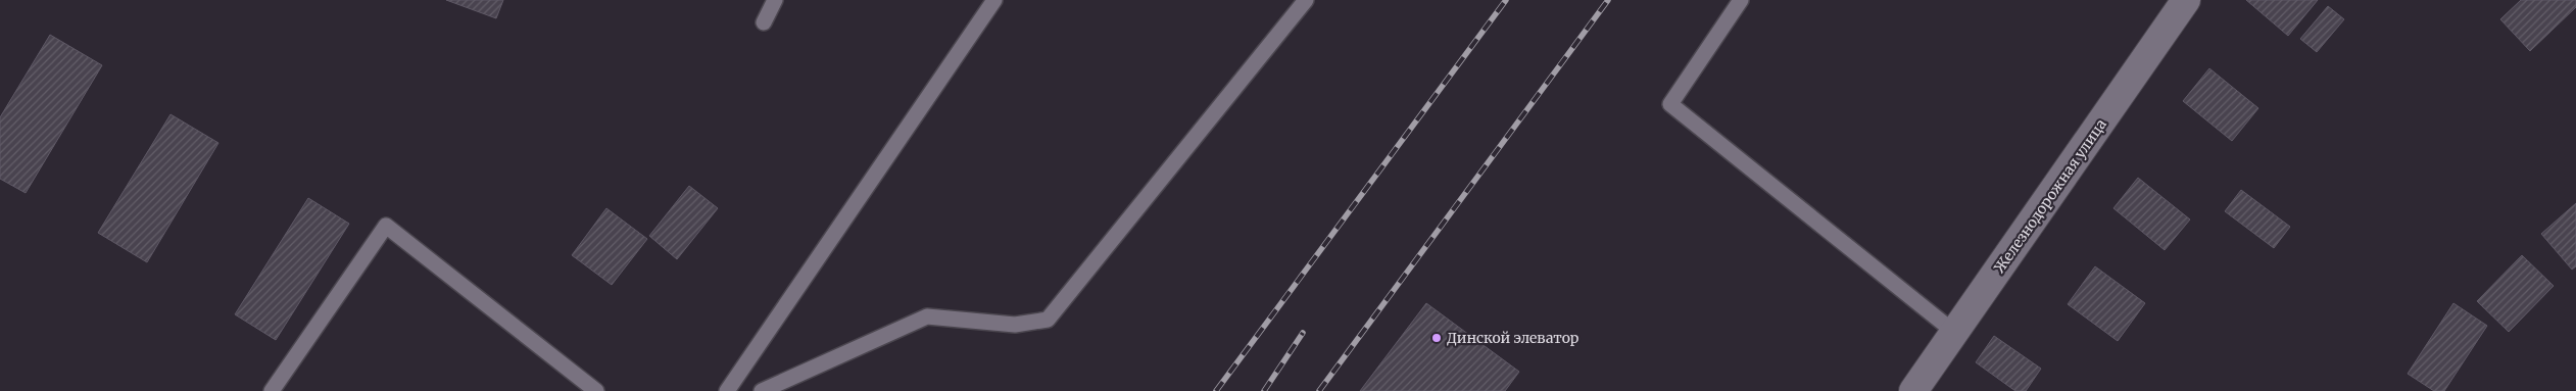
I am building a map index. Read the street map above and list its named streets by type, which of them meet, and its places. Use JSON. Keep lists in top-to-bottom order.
{
  "streets": {
    "street": ["Железнодорожная улица"]
  },
  "places": ["Динской элеватор"]
}
